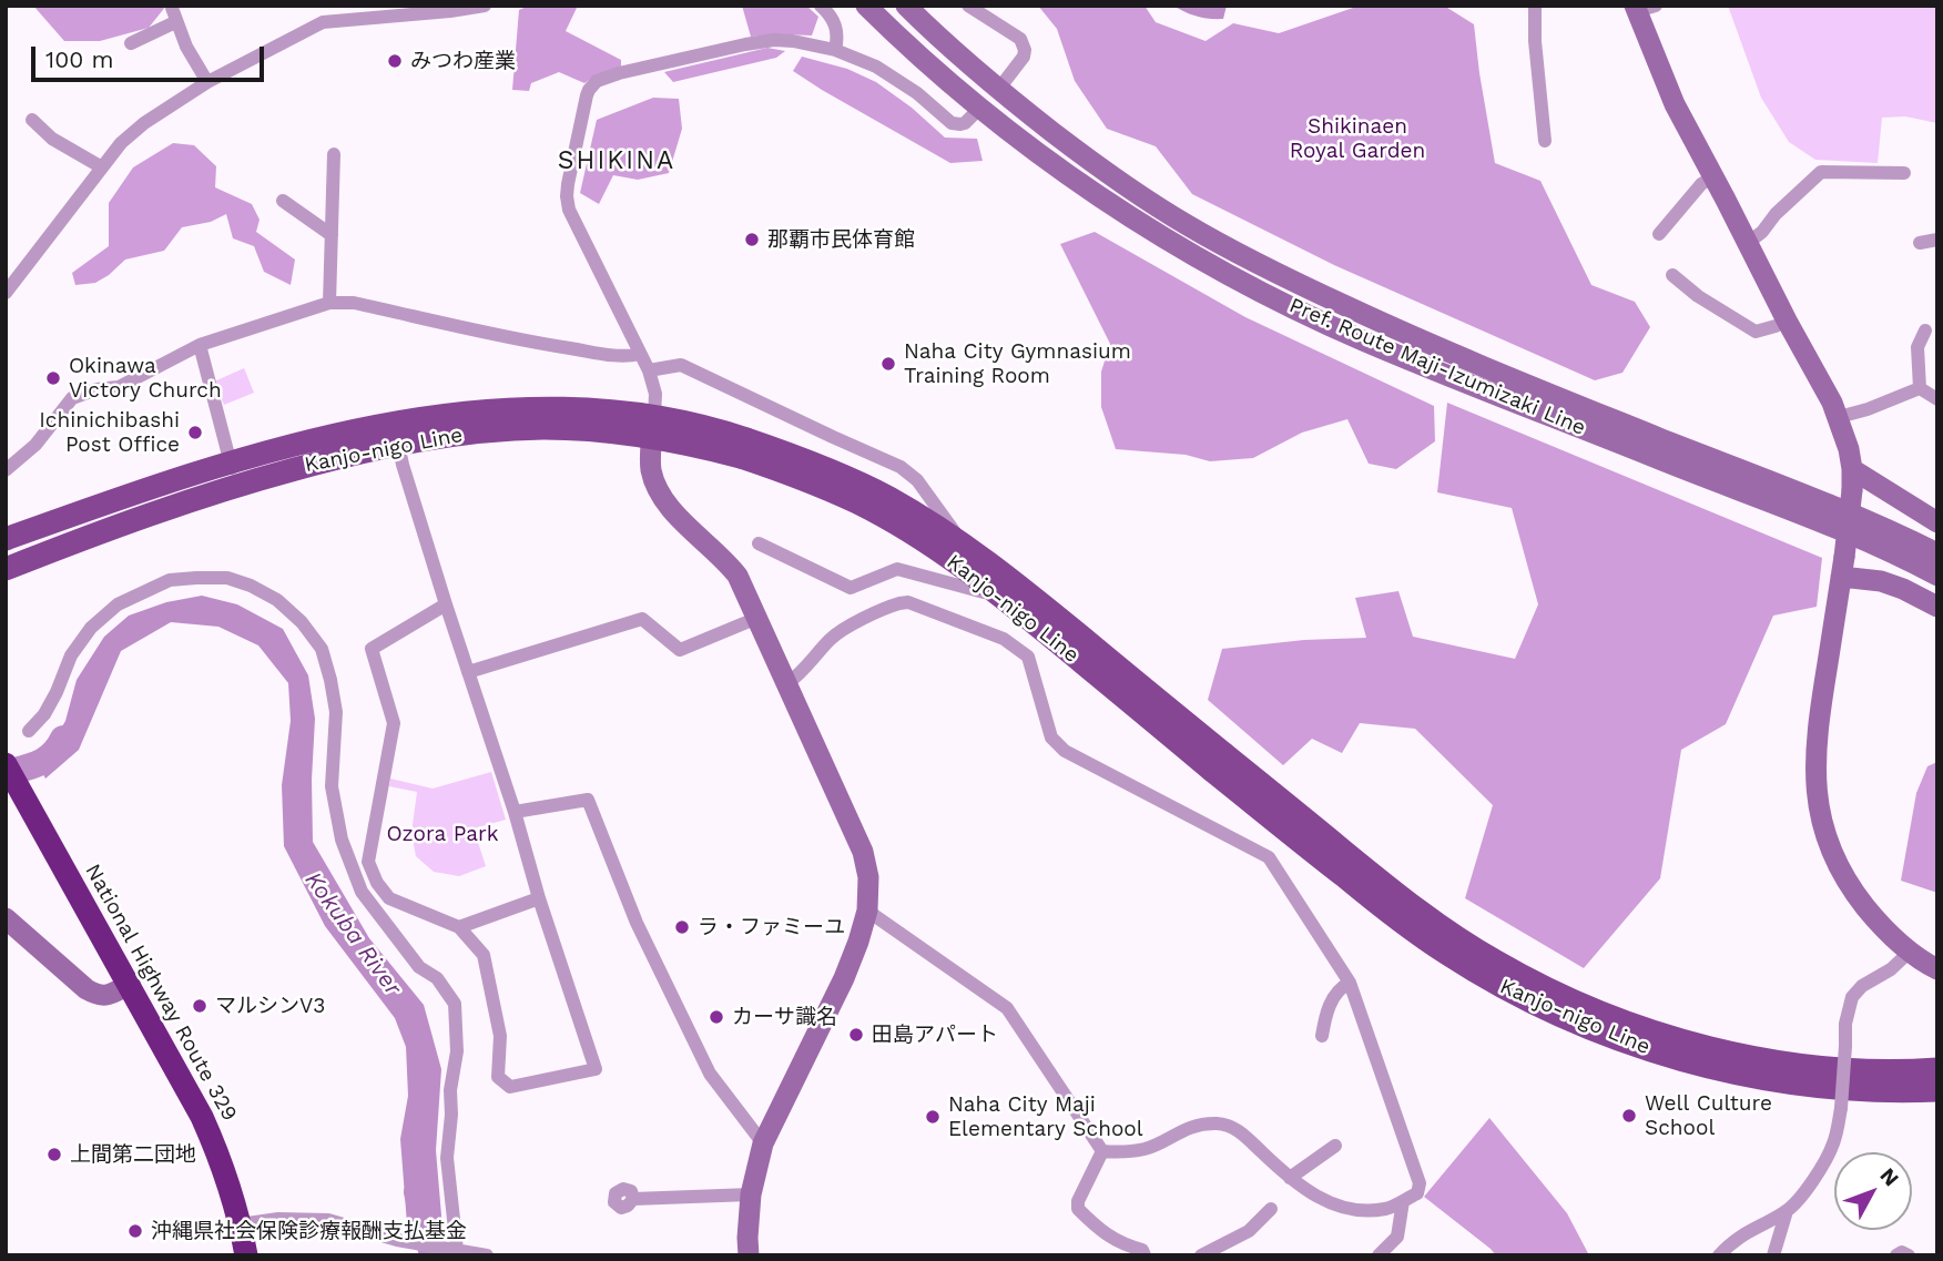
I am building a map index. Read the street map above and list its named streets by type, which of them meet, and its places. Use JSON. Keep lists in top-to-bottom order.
{
  "streets": {
    "highway": ["National Highway Route 329"],
    "main road": ["Pref. Route Maji-Izumizaki Line", "Kanjo-nigo Line"]
  },
  "districts": ["SHIKINA"],
  "water": ["Kokuba River"],
  "parks": ["Shikinaen Royal Garden", "Ozora Park"],
  "places": [
    "みつわ産業",
    "那覇市民体育館",
    "Naha City Gymnasium Training Room",
    "Okinawa Victory Church",
    "Ichinichibashi Post Office",
    "ラ・ファミーユ",
    "マルシンV3",
    "カーサ識名",
    "田島アパート",
    "Well Culture School",
    "Naha City Maji Elementary School",
    "上間第二団地",
    "沖縄県社会保険診療報酬支払基金"
  ],
  "scale_bar": "100 m",
  "north": "top right"
}
